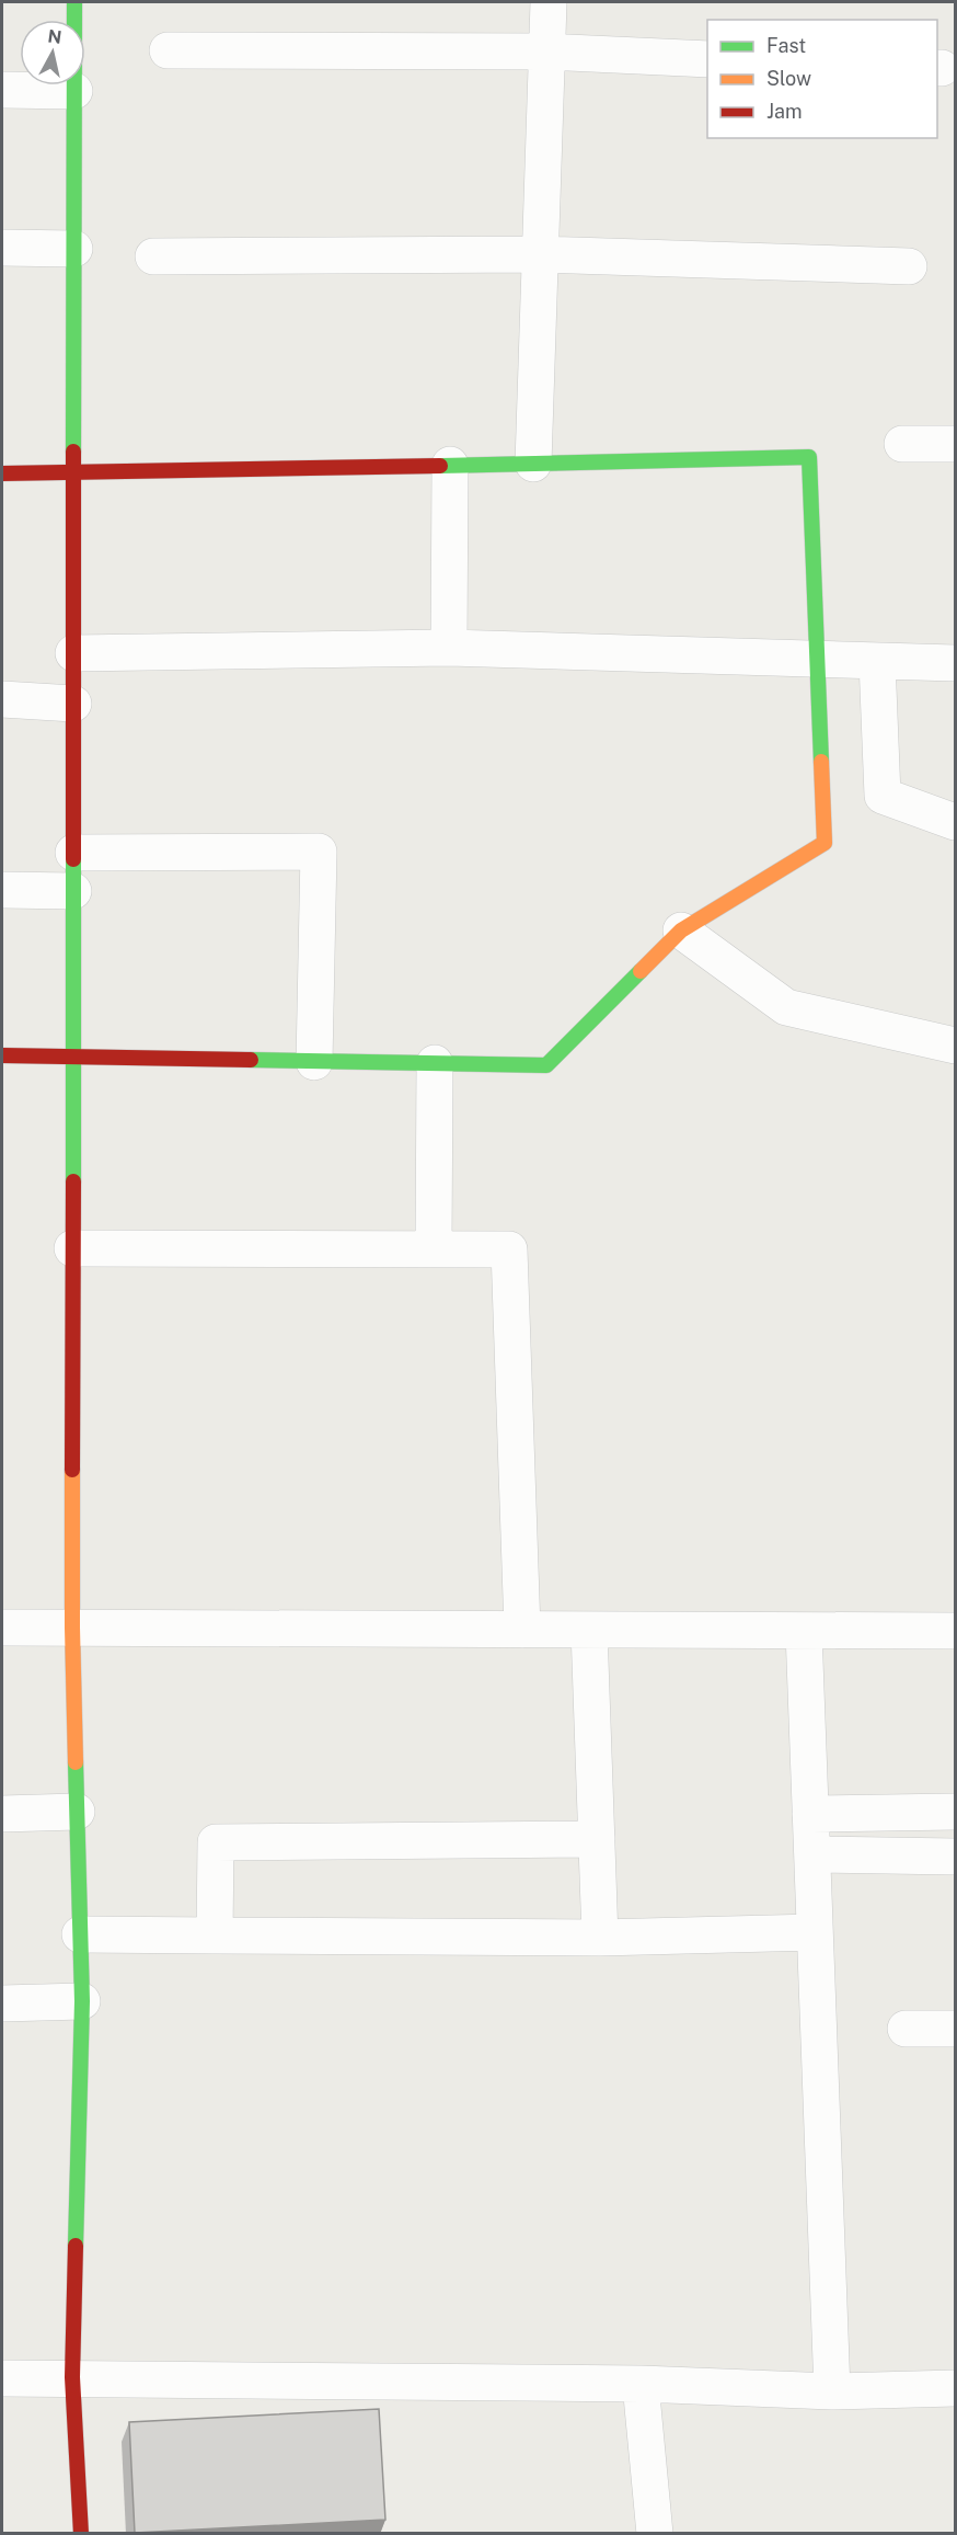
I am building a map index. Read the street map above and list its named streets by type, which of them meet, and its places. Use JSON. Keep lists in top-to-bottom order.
{
  "legend": ["Fast", "Slow", "Jam"],
  "north": "top"
}
